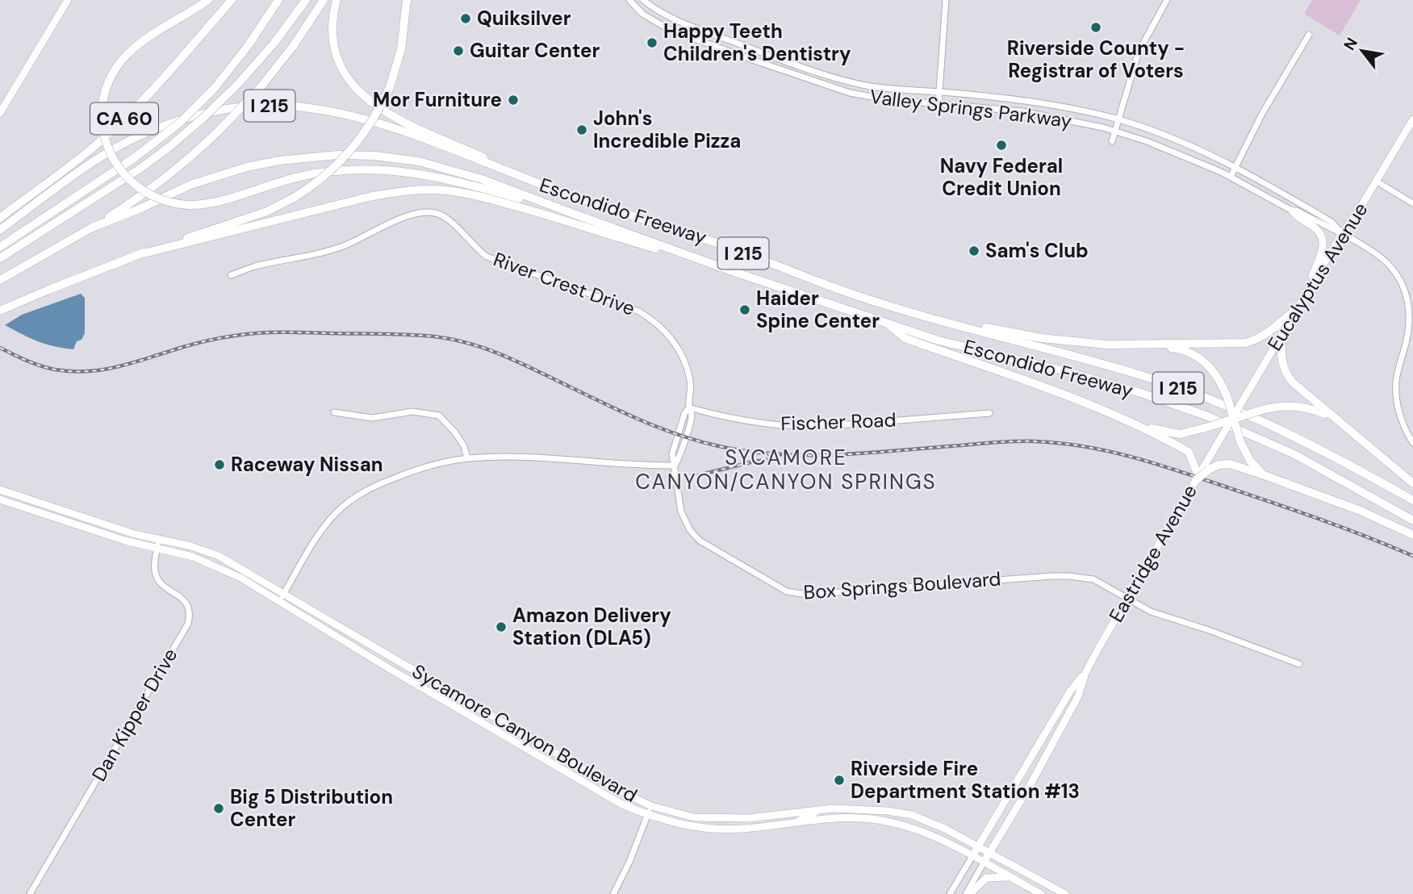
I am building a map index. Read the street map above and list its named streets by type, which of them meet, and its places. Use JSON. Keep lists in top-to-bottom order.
{
  "streets": {
    "highway": ["I 215", "CA 60", "Escondido Freeway"],
    "main road": ["Eucalyptus Avenue", "Eastridge Avenue", "Sycamore Canyon Boulevard"],
    "street": [
      "Valley Springs Parkway",
      "River Crest Drive",
      "Fischer Road",
      "Box Springs Boulevard",
      "Dan Kipper Drive"
    ]
  },
  "crossings": [
    ["Valley Springs Parkway", "Eucalyptus Avenue"],
    ["Eucalyptus Avenue", "Eastridge Avenue"],
    ["River Crest Drive", "Fischer Road"],
    ["River Crest Drive", "Box Springs Boulevard"],
    ["Eastridge Avenue", "Box Springs Boulevard"],
    ["Eastridge Avenue", "Sycamore Canyon Boulevard"],
    ["Dan Kipper Drive", "Sycamore Canyon Boulevard"]
  ],
  "districts": ["SYCAMORE CANYON/CANYON SPRINGS"],
  "places": [
    "Quiksilver",
    "Riverside County - Registrar of Voters",
    "Happy Teeth Children's Dentistry",
    "Guitar Center",
    "Mor Furniture",
    "John's Incredible Pizza",
    "Navy Federal Credit Union",
    "Sam's Club",
    "Haider Spine Center",
    "Raceway Nissan",
    "Amazon Delivery Station (DLA5)",
    "Riverside Fire Department Station #13",
    "Big 5 Distribution Center"
  ],
  "north": "top left"
}
